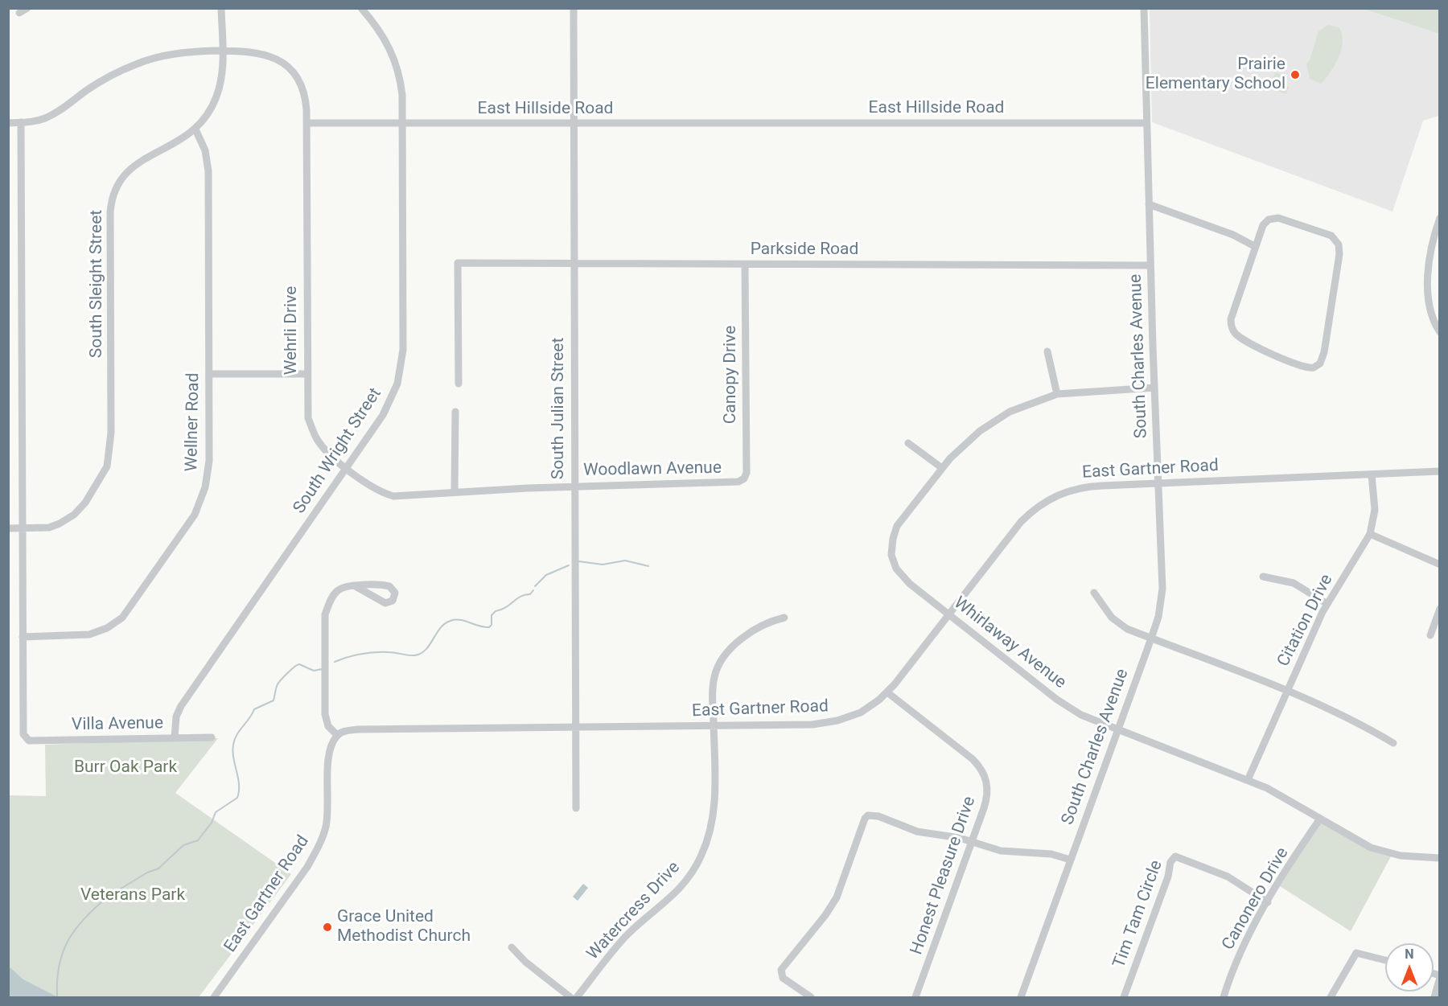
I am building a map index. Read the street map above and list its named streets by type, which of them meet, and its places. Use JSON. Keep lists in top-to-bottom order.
{
  "streets": {
    "street": [
      "East Hillside Road",
      "Parkside Road",
      "South Sleight Street",
      "Wehrli Drive",
      "South Charles Avenue",
      "Canopy Drive",
      "South Julian Street",
      "Wellner Road",
      "South Wright Street",
      "Woodlawn Avenue",
      "East Gartner Road",
      "Citation Drive",
      "Whirlaway Avenue",
      "Villa Avenue",
      "Honest Pleasure Drive",
      "Canonero Drive",
      "Watercress Drive",
      "Tim Tam Circle"
    ]
  },
  "crossings": [
    ["East Hillside Road", "Wehrli Drive"],
    ["East Hillside Road", "South Charles Avenue"],
    ["East Hillside Road", "South Julian Street"],
    ["East Hillside Road", "South Wright Street"],
    ["Parkside Road", "South Charles Avenue"],
    ["Parkside Road", "Canopy Drive"],
    ["Parkside Road", "South Julian Street"],
    ["South Sleight Street", "Wellner Road"],
    ["Wehrli Drive", "South Wright Street"],
    ["Wehrli Drive", "Woodlawn Avenue"],
    ["South Charles Avenue", "East Gartner Road"],
    ["South Charles Avenue", "Whirlaway Avenue"],
    ["Canopy Drive", "Woodlawn Avenue"],
    ["South Julian Street", "Woodlawn Avenue"],
    ["South Julian Street", "East Gartner Road"],
    ["Wellner Road", "Villa Avenue"],
    ["South Wright Street", "Villa Avenue"],
    ["East Gartner Road", "Citation Drive"],
    ["East Gartner Road", "Whirlaway Avenue"],
    ["East Gartner Road", "Honest Pleasure Drive"],
    ["East Gartner Road", "Watercress Drive"],
    ["Citation Drive", "Whirlaway Avenue"],
    ["Whirlaway Avenue", "Canonero Drive"],
    ["Canonero Drive", "Tim Tam Circle"]
  ],
  "parks": ["Burr Oak Park", "Veterans Park"],
  "places": ["Prairie Elementary School", "Grace United Methodist Church"],
  "north": "top"
}
